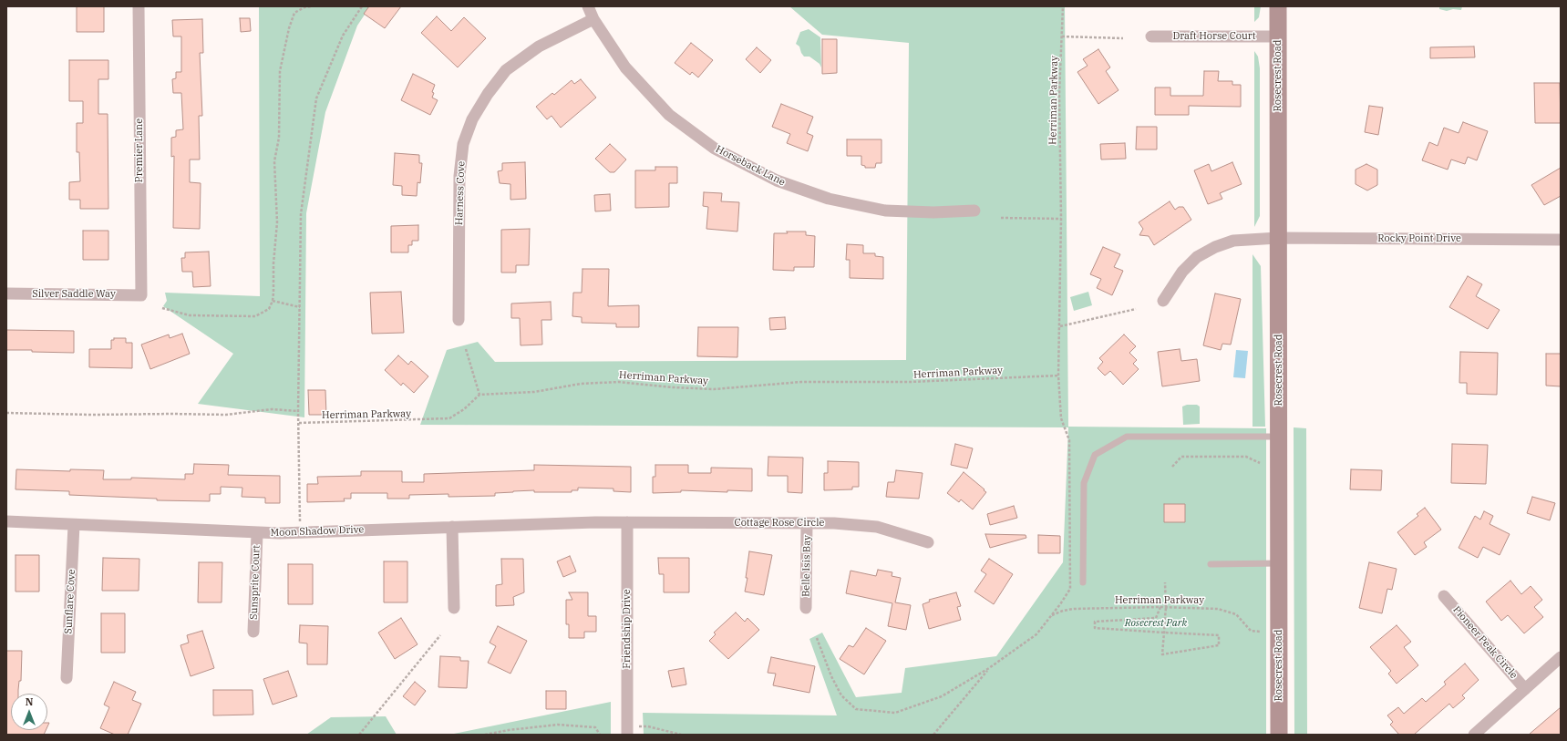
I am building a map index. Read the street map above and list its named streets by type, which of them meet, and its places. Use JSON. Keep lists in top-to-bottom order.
{
  "streets": {
    "main road": ["Rosecrest Road"],
    "street": [
      "Draft Horse Court",
      "Premier Lane",
      "Horseback Lane",
      "Harness Cove",
      "Rocky Point Drive",
      "Silver Saddle Way",
      "Cottage Rose Circle",
      "Moon Shadow Drive",
      "Belle Isis Bay",
      "Sunsprite Court",
      "Sunflare Cove",
      "Friendship Drive",
      "Pioneer Peak Circle"
    ],
    "path": ["Herriman Parkway"]
  },
  "crossings": [
    ["Draft Horse Court", "Rosecrest Road"],
    ["Rosecrest Road", "Rocky Point Drive"],
    ["Premier Lane", "Silver Saddle Way"],
    ["Horseback Lane", "Harness Cove"],
    ["Cottage Rose Circle", "Moon Shadow Drive"],
    ["Cottage Rose Circle", "Belle Isis Bay"],
    ["Cottage Rose Circle", "Friendship Drive"],
    ["Moon Shadow Drive", "Sunsprite Court"],
    ["Moon Shadow Drive", "Sunflare Cove"],
    ["Moon Shadow Drive", "Friendship Drive"]
  ],
  "parks": ["Rosecrest Park"],
  "north": "top"
}
